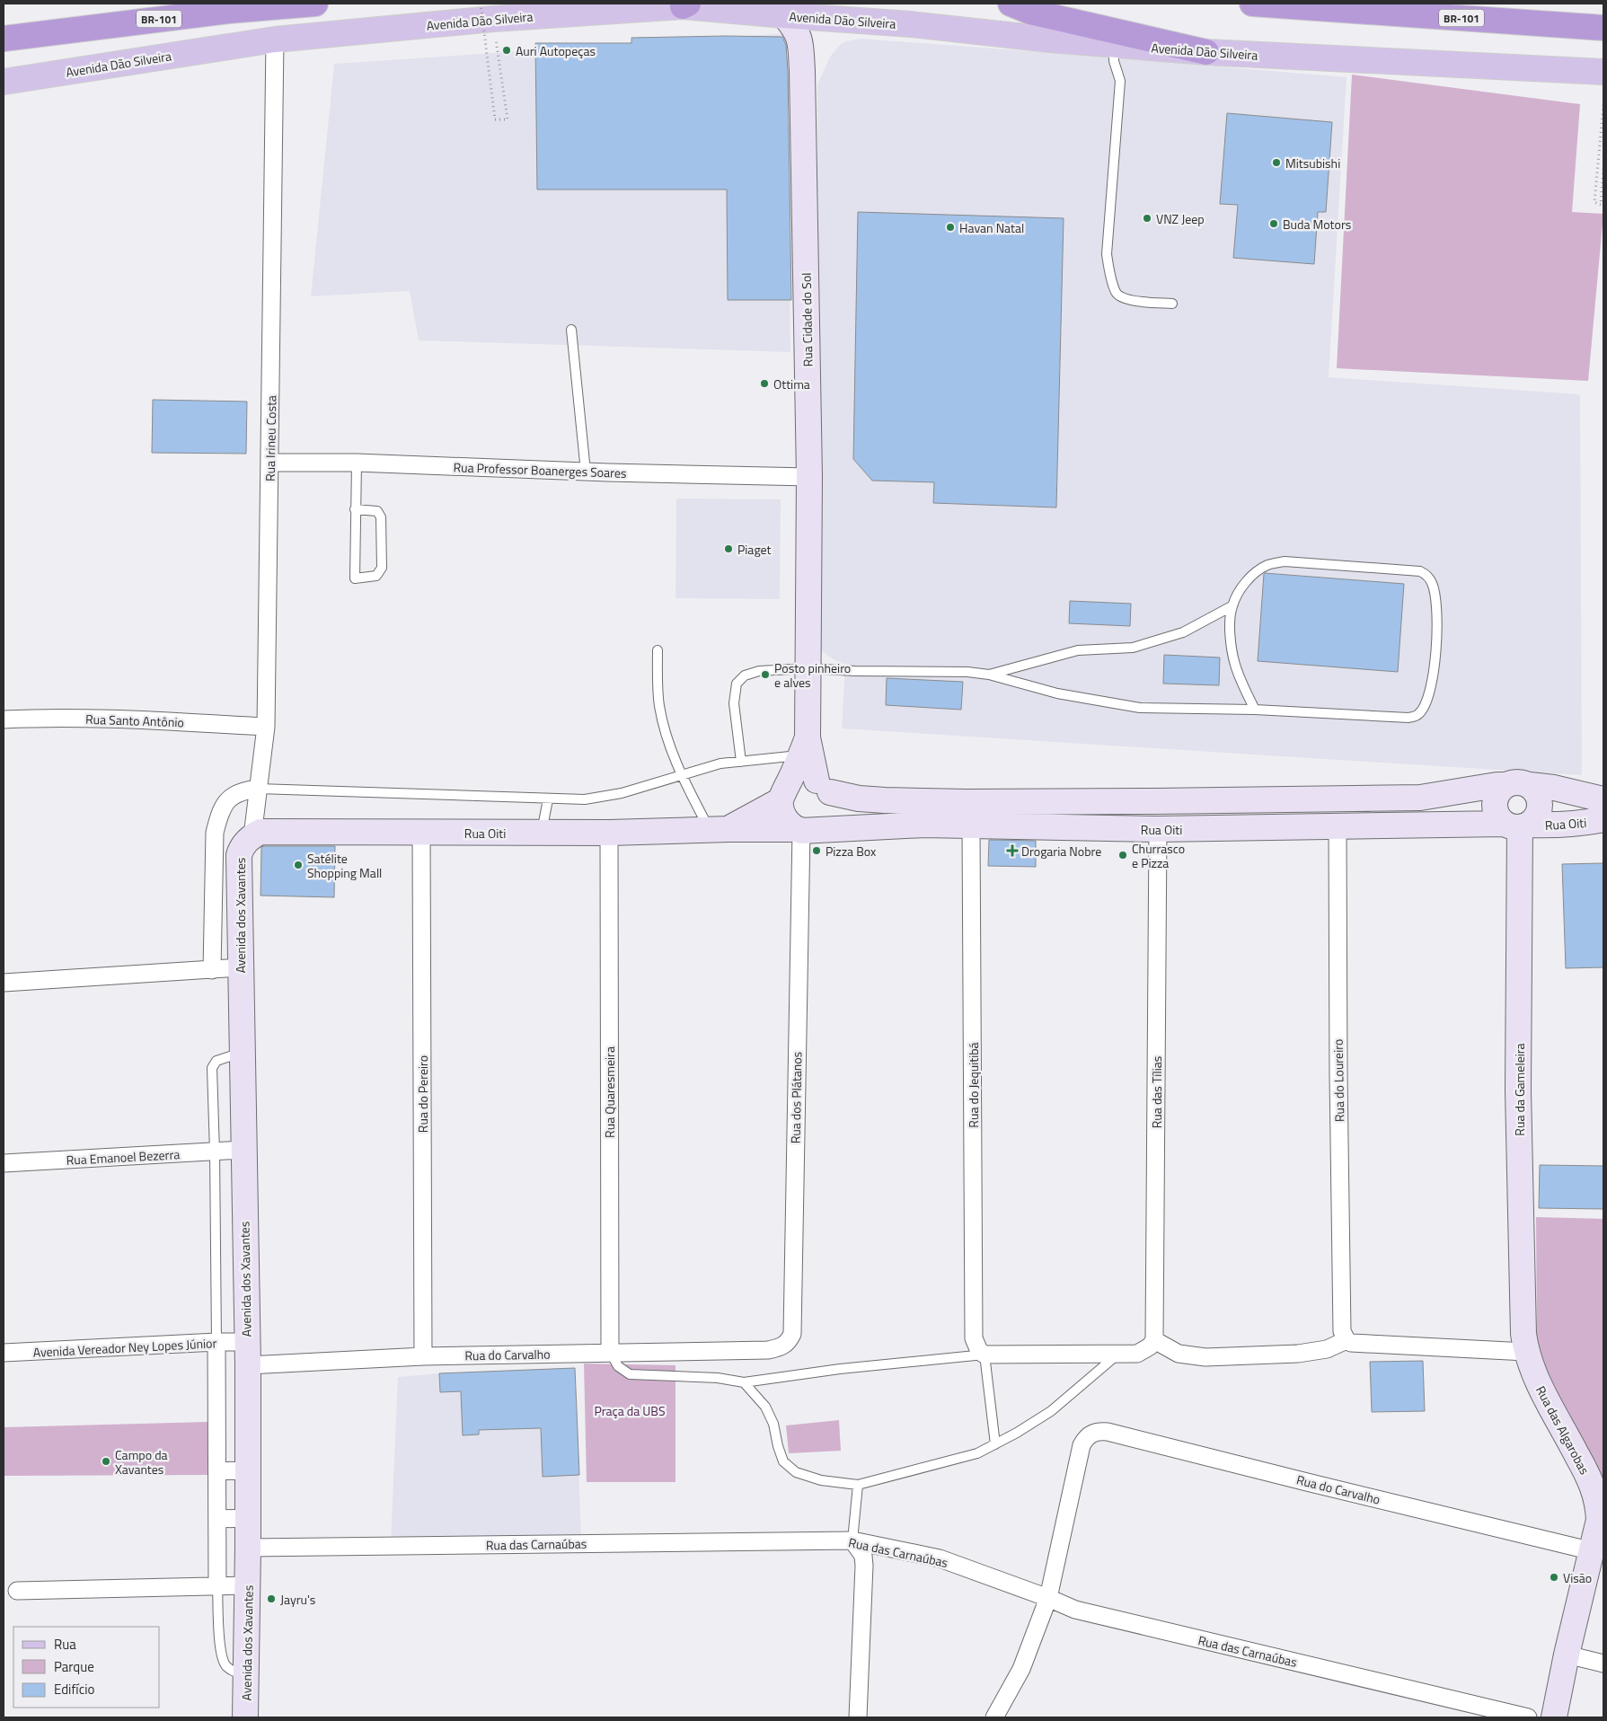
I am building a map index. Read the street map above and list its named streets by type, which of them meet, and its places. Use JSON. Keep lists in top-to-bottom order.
{
  "streets": {
    "highway": ["BR-101"],
    "main road": [
      "Avenida Dão Silveira",
      "Rua Cidade do Sol",
      "Rua Oiti",
      "Avenida dos Xavantes",
      "Rua da Gameleira",
      "Rua das Algarobas"
    ],
    "street": [
      "Rua Irineu Costa",
      "Rua Professor Boanerges Soares",
      "Rua Santo Antônio",
      "Rua do Loureiro",
      "Rua do Jequitibá",
      "Rua Quaresmeira",
      "Rua das Tílias",
      "Rua do Pereiro",
      "Rua dos Plátanos",
      "Rua Emanoel Bezerra",
      "Avenida Vereador Ney Lopes Júnior",
      "Rua do Carvalho",
      "Rua das Carnaúbas"
    ]
  },
  "crossings": [
    ["Avenida Dão Silveira", "Rua Cidade do Sol"],
    ["Avenida Dão Silveira", "Rua Irineu Costa"],
    ["Rua Cidade do Sol", "Rua Professor Boanerges Soares"],
    ["Rua Cidade do Sol", "Rua Oiti"],
    ["Rua Cidade do Sol", "Rua dos Plátanos"],
    ["Rua Irineu Costa", "Rua Professor Boanerges Soares"],
    ["Rua Irineu Costa", "Rua Santo Antônio"],
    ["Rua Irineu Costa", "Rua Oiti"],
    ["Rua Irineu Costa", "Avenida dos Xavantes"],
    ["Rua Oiti", "Avenida dos Xavantes"],
    ["Rua Oiti", "Rua do Loureiro"],
    ["Rua Oiti", "Rua do Jequitibá"],
    ["Rua Oiti", "Rua da Gameleira"],
    ["Rua Oiti", "Rua Quaresmeira"],
    ["Rua Oiti", "Rua das Tílias"],
    ["Rua Oiti", "Rua do Pereiro"],
    ["Rua Oiti", "Rua dos Plátanos"],
    ["Avenida dos Xavantes", "Rua Emanoel Bezerra"],
    ["Avenida dos Xavantes", "Avenida Vereador Ney Lopes Júnior"],
    ["Avenida dos Xavantes", "Rua do Carvalho"],
    ["Avenida dos Xavantes", "Rua das Carnaúbas"],
    ["Rua da Gameleira", "Rua das Algarobas"],
    ["Rua Quaresmeira", "Rua do Carvalho"],
    ["Rua do Pereiro", "Rua do Carvalho"],
    ["Rua dos Plátanos", "Rua do Carvalho"],
    ["Avenida Vereador Ney Lopes Júnior", "Rua do Carvalho"],
    ["Rua do Carvalho", "Rua das Algarobas"],
    ["Rua do Carvalho", "Rua das Carnaúbas"]
  ],
  "parks": ["Praça da UBS"],
  "places": {
    "other": [
      "Auri Autopeças",
      "Mitsubishi",
      "VNZ Jeep",
      "Buda Motors",
      "Havan Natal",
      "Ottima",
      "Piaget",
      "Posto pinheiro e alves",
      "Pizza Box",
      "Churrasco e Pizza",
      "Satélite Shopping Mall",
      "Campo da Xavantes",
      "Visão",
      "Jayru's"
    ],
    "health": ["Drogaria Nobre"]
  },
  "legend": ["Rua", "Parque", "Edifício"]
}
